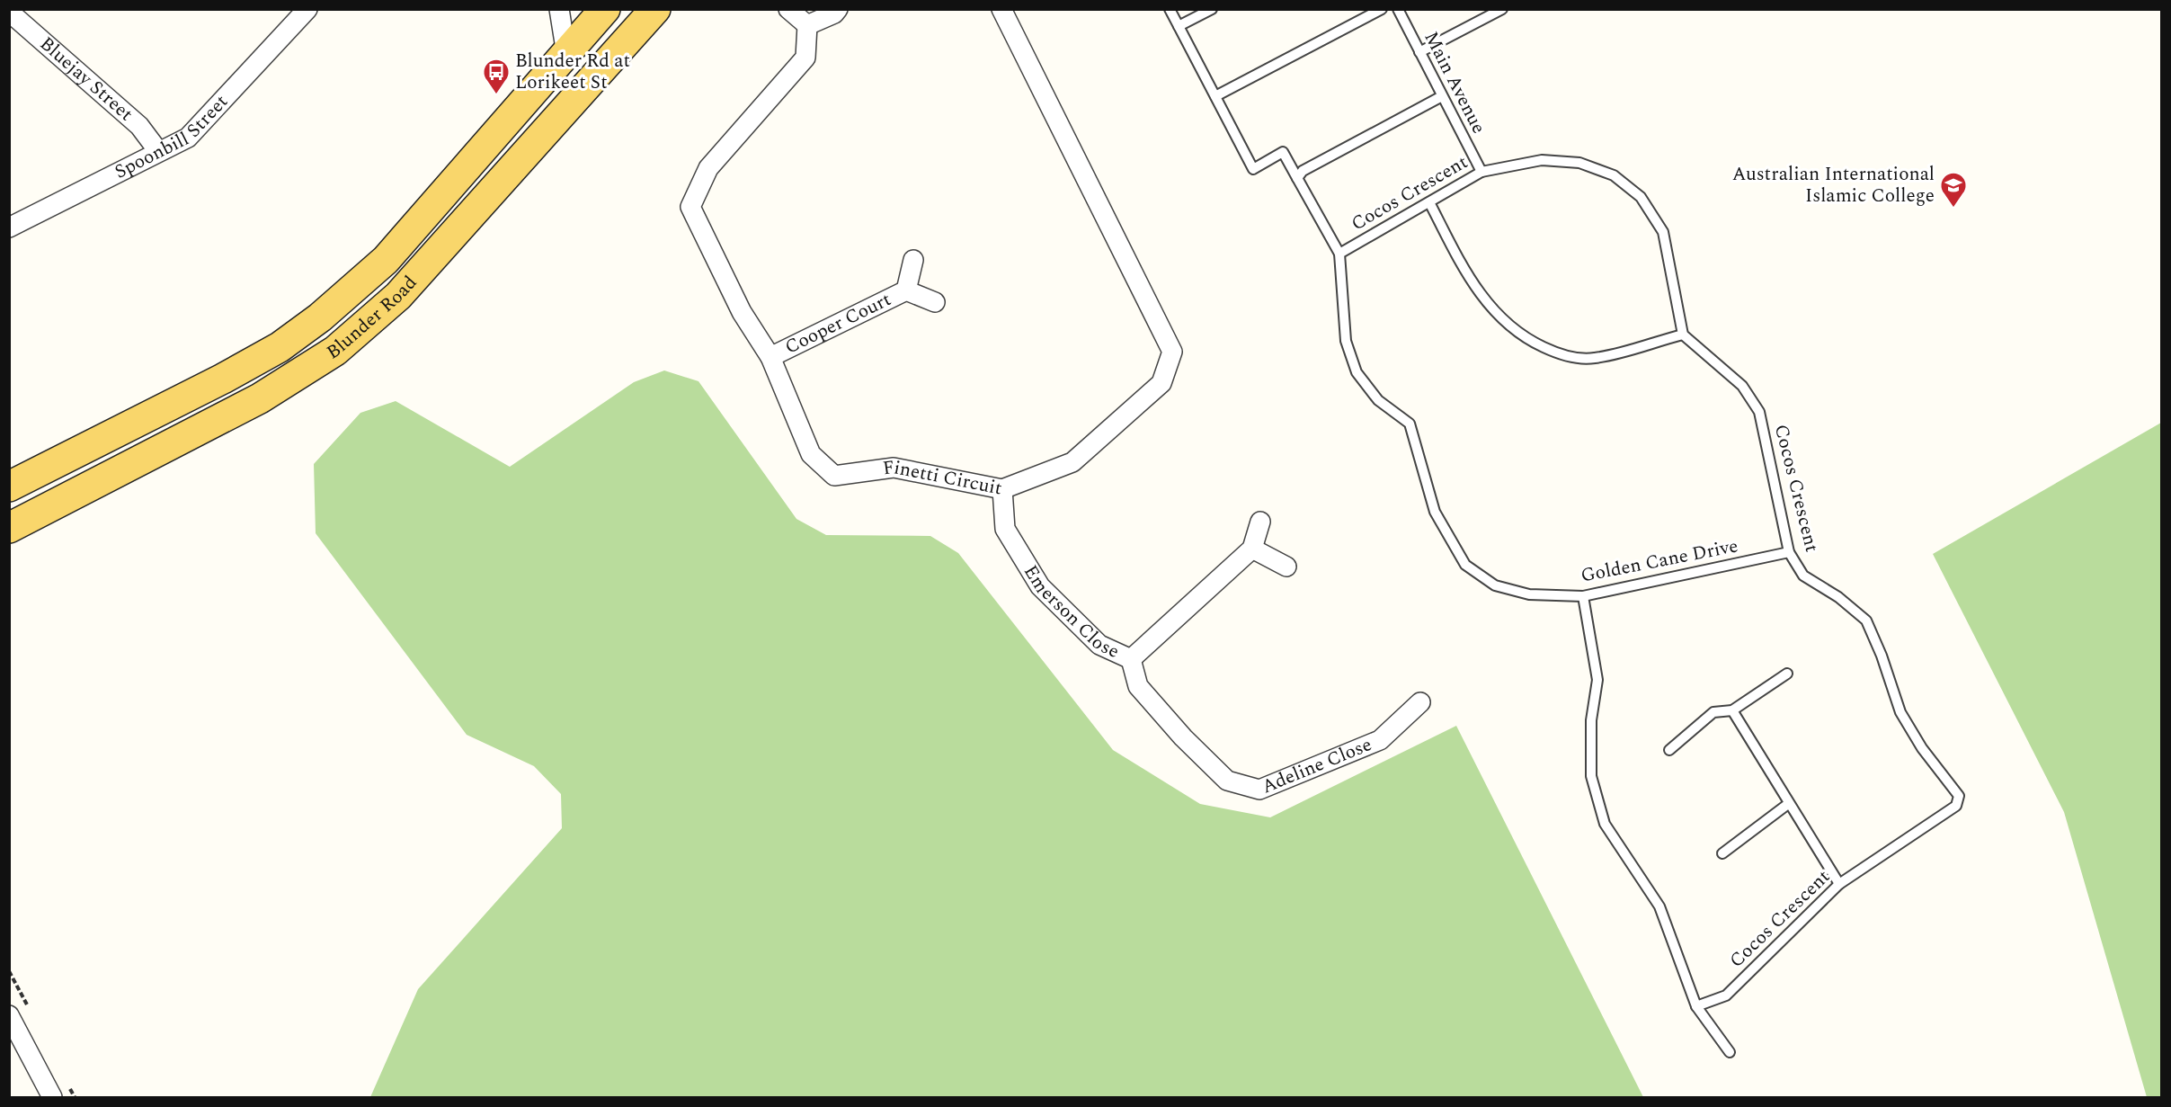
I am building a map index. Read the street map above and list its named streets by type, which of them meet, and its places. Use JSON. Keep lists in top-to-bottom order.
{
  "streets": {
    "main road": ["Blunder Road"],
    "street": [
      "Bluejay Street",
      "Spoonbill Street",
      "Cooper Court",
      "Finetti Circuit",
      "Emerson Close",
      "Adeline Close"
    ],
    "lane": ["Main Avenue", "Cocos Crescent", "Golden Cane Drive"]
  },
  "crossings": [
    ["Bluejay Street", "Spoonbill Street"],
    ["Main Avenue", "Cocos Crescent"],
    ["Cocos Crescent", "Golden Cane Drive"],
    ["Cooper Court", "Finetti Circuit"],
    ["Finetti Circuit", "Emerson Close"],
    ["Emerson Close", "Adeline Close"]
  ],
  "places": {
    "bus stop": ["Blunder Rd at Lorikeet St"],
    "school or university": ["Australian International Islamic College"]
  }
}
